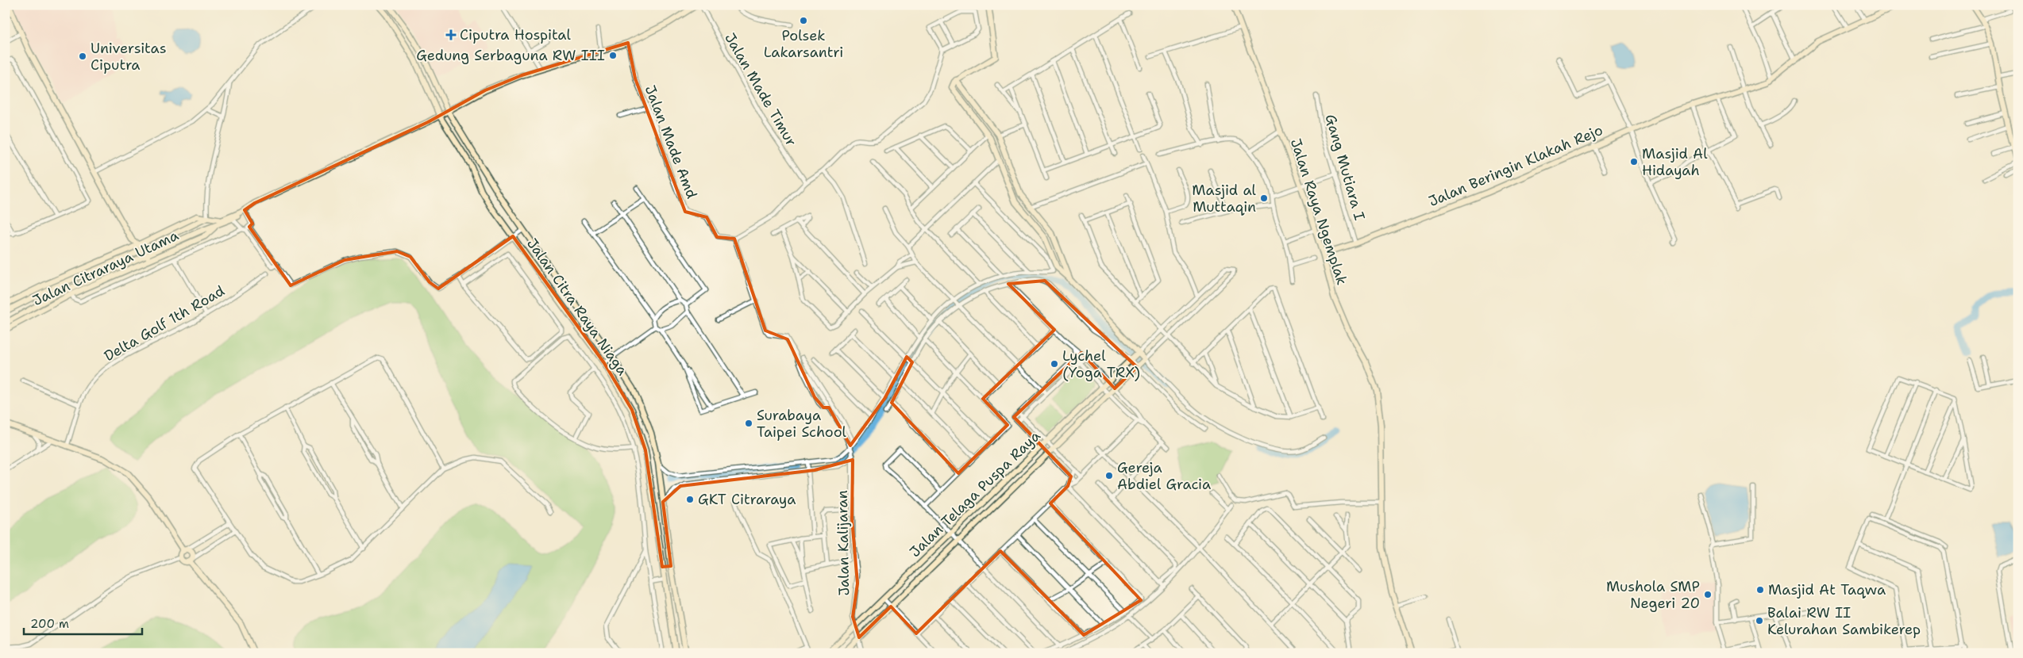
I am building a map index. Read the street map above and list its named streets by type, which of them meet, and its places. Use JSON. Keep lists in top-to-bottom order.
{
  "streets": {
    "street": [
      "Jalan Made Timur",
      "Jalan Made Amd",
      "Jalan Beringin Klakah Rejo",
      "Gang Mutiara I",
      "Jalan Raya Ngemplak",
      "Jalan Citraraya Utama",
      "Jalan Citra Raya Niaga",
      "Delta Golf 1th Road",
      "Jalan Telaga Puspa Raya",
      "Jalan Kalijaran"
    ]
  },
  "crossings": [
    ["Jalan Made Amd", "Jalan Citraraya Utama"],
    ["Jalan Beringin Klakah Rejo", "Gang Mutiara I"],
    ["Jalan Beringin Klakah Rejo", "Jalan Raya Ngemplak"],
    ["Jalan Citraraya Utama", "Jalan Citra Raya Niaga"],
    ["Jalan Telaga Puspa Raya", "Jalan Kalijaran"]
  ],
  "places": {
    "other": [
      "Polsek Lakarsantri",
      "Gedung Serbaguna RW III",
      "Universitas Ciputra",
      "Masjid Al Hidayah",
      "Masjid al Muttaqin",
      "Lychel (Yoga TRX)",
      "Surabaya Taipei School",
      "Gereja Abdiel Gracia",
      "GKT Citraraya",
      "Masjid At Taqwa",
      "Mushola SMP Negeri 20",
      "Balai RW II Kelurahan Sambikerep"
    ],
    "health": ["Ciputra Hospital"]
  },
  "scale_bar": "200 m"
}
